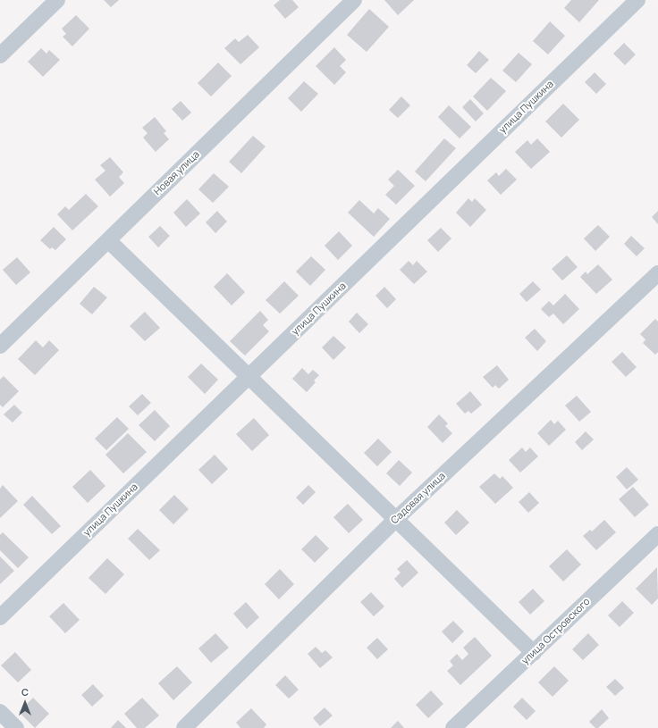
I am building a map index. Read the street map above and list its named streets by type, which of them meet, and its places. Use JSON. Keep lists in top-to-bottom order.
{
  "streets": {
    "street": [
      "улица Пушкина",
      "Новая улица",
      "Садовая улица",
      "улица Островского"
    ]
  },
  "north": "top"
}
